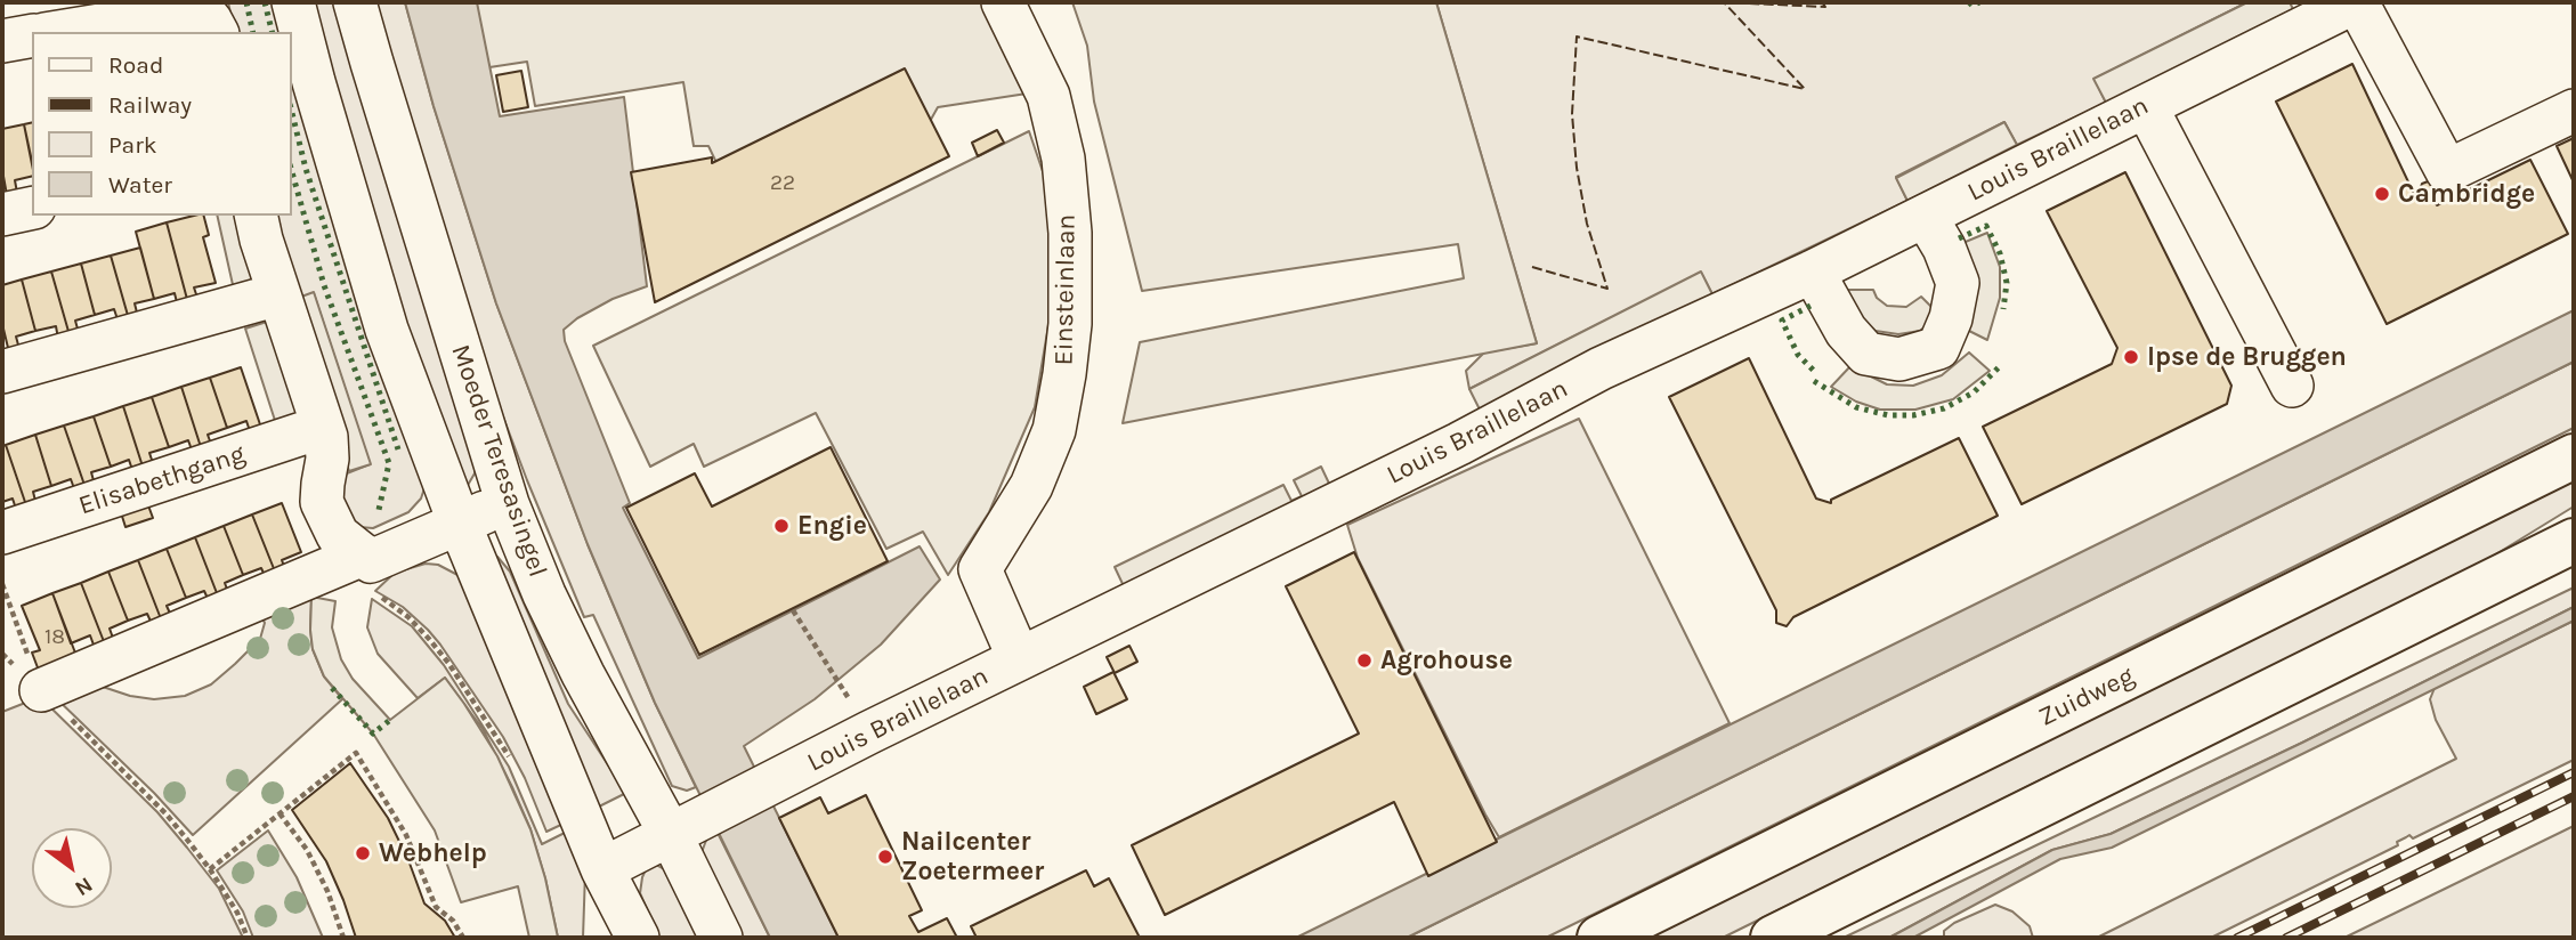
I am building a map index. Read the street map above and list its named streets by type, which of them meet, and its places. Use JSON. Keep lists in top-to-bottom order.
{
  "streets": {
    "main road": ["Zuidweg"],
    "street": [
      "Louis Braillelaan",
      "Einsteinlaan",
      "Moeder Teresasingel",
      "Elisabethgang"
    ]
  },
  "crossings": [
    ["Louis Braillelaan", "Einsteinlaan"],
    ["Louis Braillelaan", "Moeder Teresasingel"]
  ],
  "places": [
    "Cambridge",
    "Ipse de Bruggen",
    "Engie",
    "Agrohouse",
    "Webhelp",
    "Nailcenter Zoetermeer"
  ],
  "house_numbers": ["22", "18"],
  "legend": [
    "Road",
    "Railway",
    "Park",
    "Water"
  ],
  "north": "bottom right"
}
